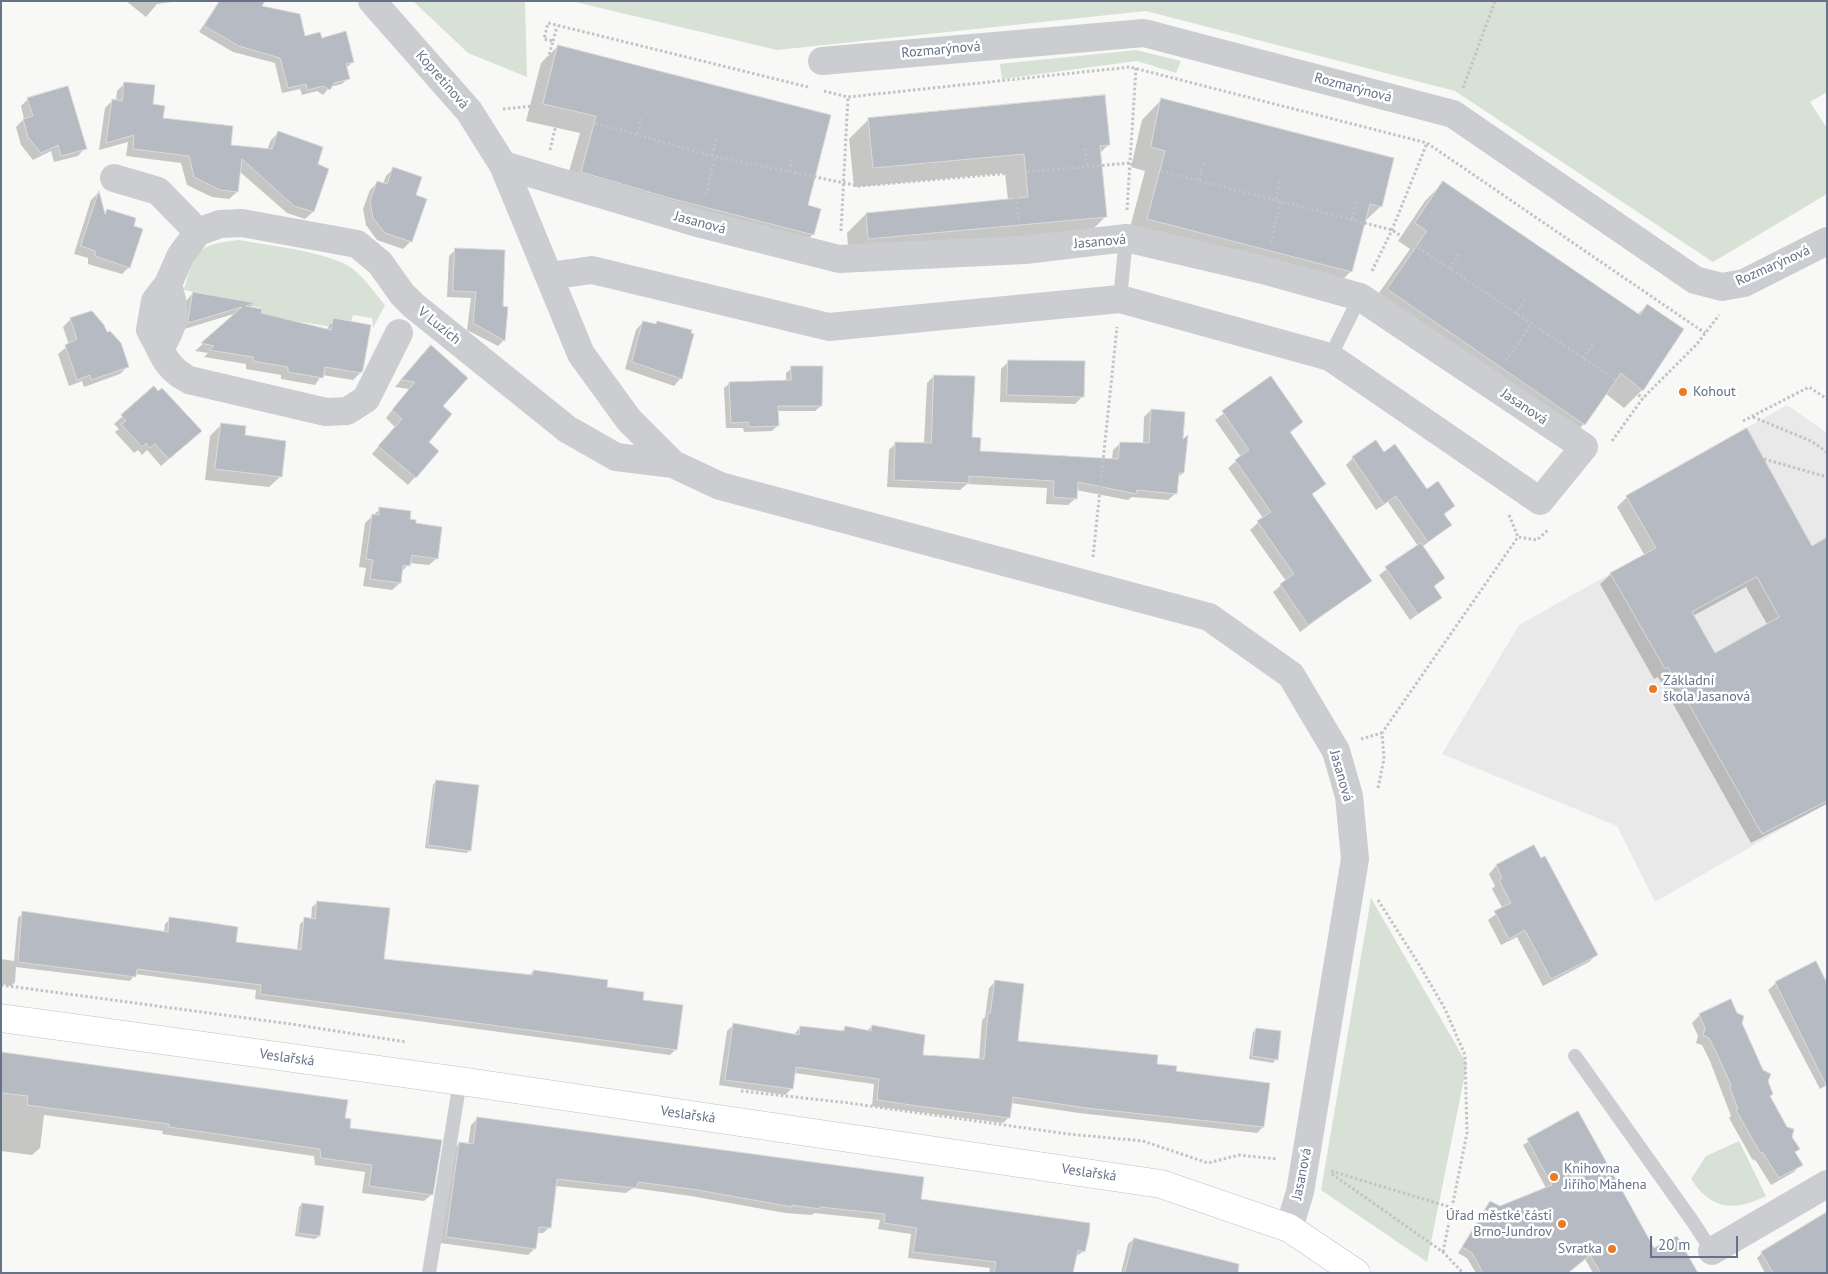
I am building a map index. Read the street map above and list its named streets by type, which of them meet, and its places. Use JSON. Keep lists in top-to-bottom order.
{
  "streets": {
    "street": [
      "Rozmarýnová",
      "Kopretinová",
      "Jasanová",
      "V Luzích",
      "Veslařská"
    ]
  },
  "crossings": [
    ["Kopretinová", "Jasanová"],
    ["Jasanová", "V Luzích"],
    ["Jasanová", "Veslařská"]
  ],
  "places": [
    "Kohout",
    "Základní škola Jasanová",
    "Knihovna Jiřího Mahena",
    "Úřad městké části Brno-Jundrov",
    "Svratka"
  ],
  "scale_bar": "20 m"
}
